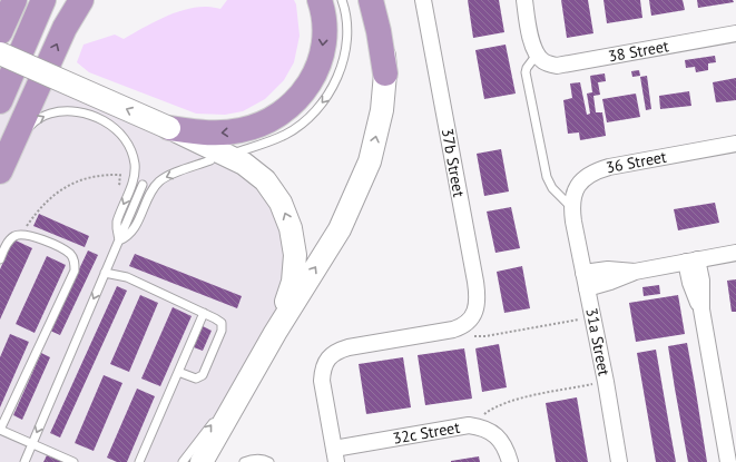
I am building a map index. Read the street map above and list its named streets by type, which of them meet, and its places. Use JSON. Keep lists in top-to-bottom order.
{
  "streets": {
    "street": [
      "38 Street",
      "37b Street",
      "36 Street",
      "31a Street",
      "32c Street"
    ]
  },
  "crossings": [
    ["36 Street", "31a Street"]
  ]
}
